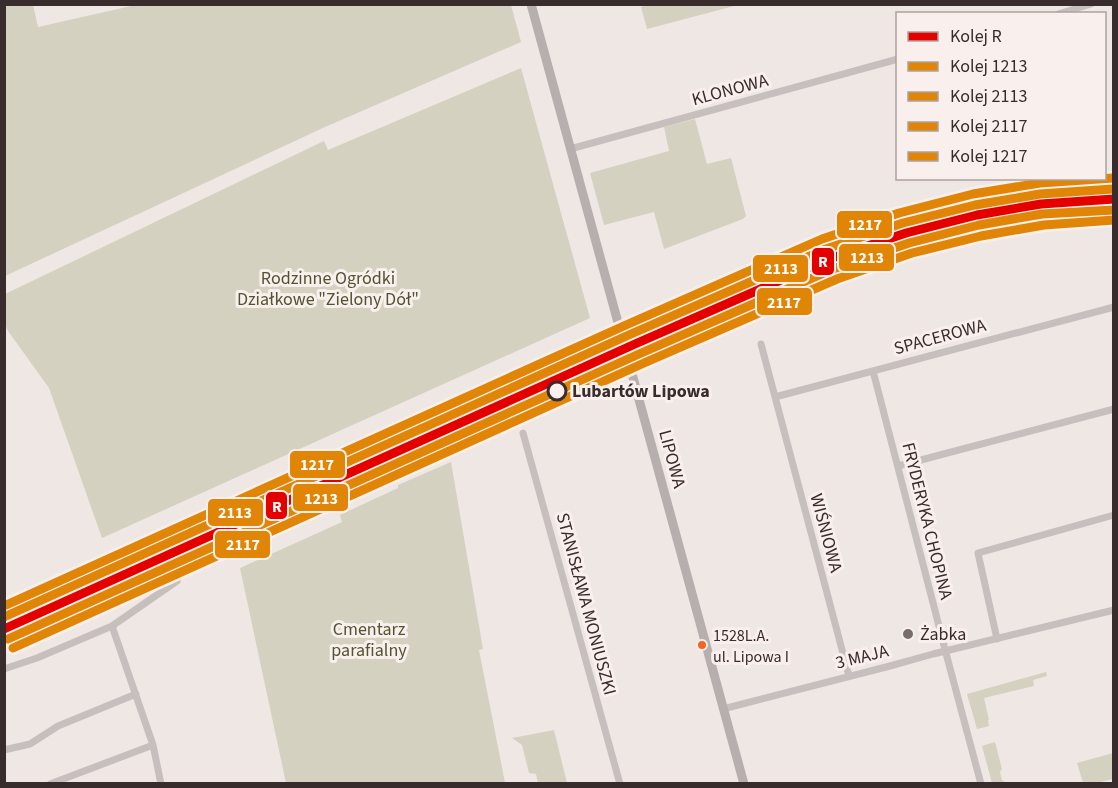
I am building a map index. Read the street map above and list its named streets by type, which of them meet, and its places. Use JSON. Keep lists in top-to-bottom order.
{
  "streets": {
    "street": [
      "KLONOWA",
      "SPACEROWA",
      "LIPOWA",
      "FRYDERYKA CHOPINA",
      "WIŚNIOWA",
      "STANISŁAWA MONIUSZKI",
      "3 MAJA"
    ]
  },
  "crossings": [
    ["KLONOWA", "LIPOWA"],
    ["SPACEROWA", "FRYDERYKA CHOPINA"],
    ["SPACEROWA", "WIŚNIOWA"],
    ["LIPOWA", "3 MAJA"],
    ["FRYDERYKA CHOPINA", "3 MAJA"],
    ["WIŚNIOWA", "3 MAJA"]
  ],
  "parks": ["Rodzinne Ogródki Działkowe \"Zielony Dół\"", "Cmentarz parafialny"],
  "places": ["Lubartów Lipowa", "Żabka", "1528L.A. ul. Lipowa I"],
  "lines": [
    "rail line 1217",
    "rail line 2113",
    "rail line R",
    "rail line 1213",
    "rail line 2117"
  ],
  "legend": [
    "Kolej R",
    "Kolej 1213",
    "Kolej 2113",
    "Kolej 2117",
    "Kolej 1217"
  ]
}
